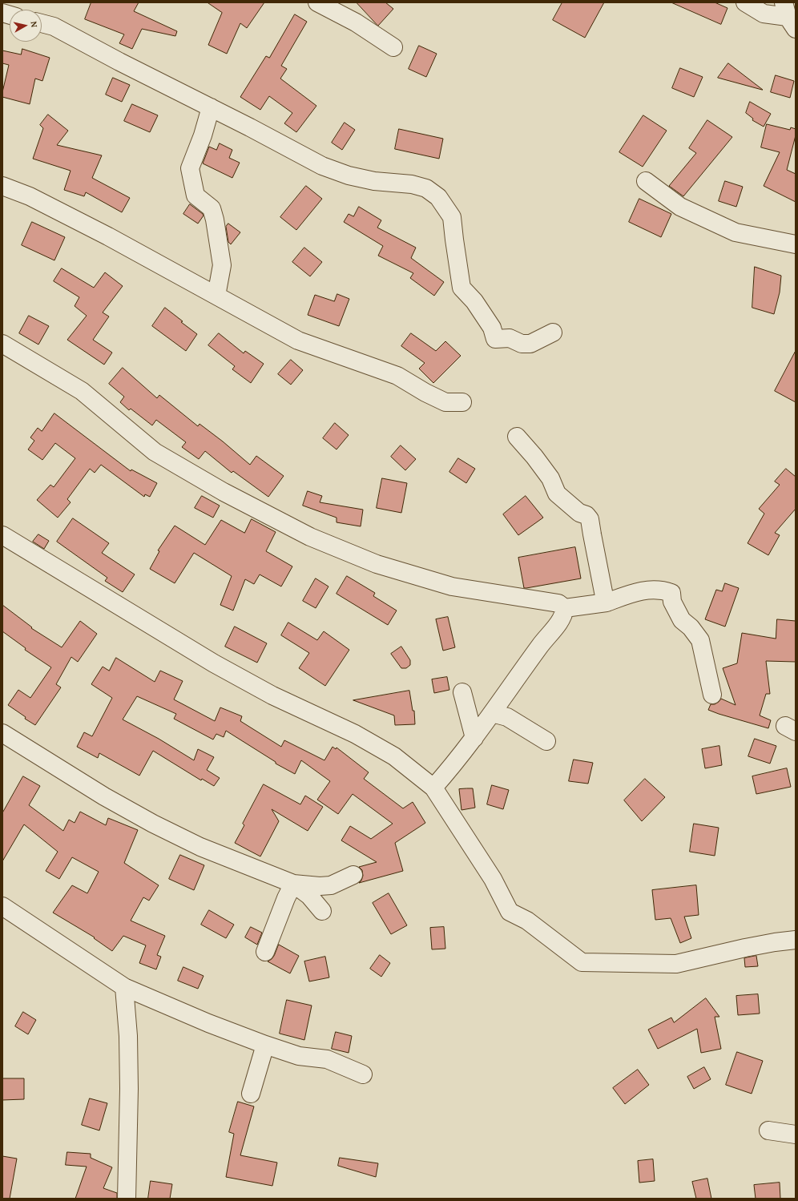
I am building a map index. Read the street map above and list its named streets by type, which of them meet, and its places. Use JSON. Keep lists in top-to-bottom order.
{
  "north": "right"
}
